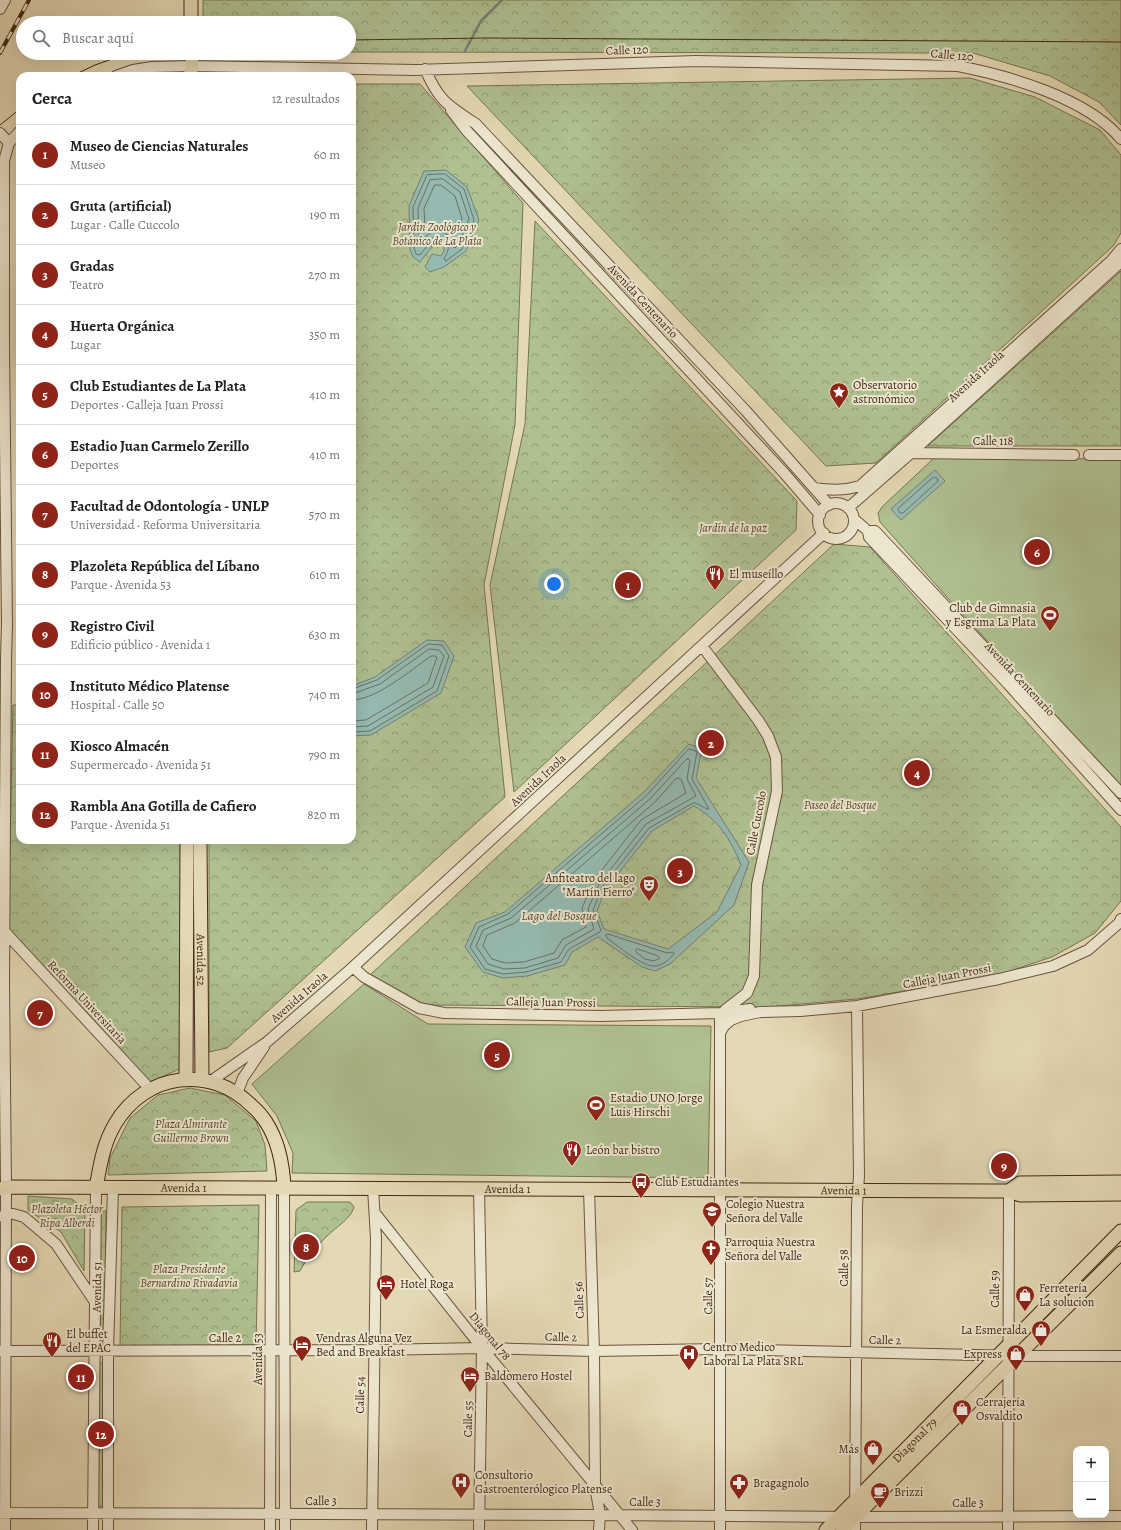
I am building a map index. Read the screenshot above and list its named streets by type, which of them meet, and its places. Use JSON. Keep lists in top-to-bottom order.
{
  "streets": {
    "main road": ["Avenida 52", "Avenida 1", "Diagonal 79"],
    "street": [
      "Calle 120",
      "Avenida Centenario",
      "Avenida Iraola",
      "Calle 118",
      "Calle Cuccolo",
      "Calleja Juan Prossi",
      "Reforma Universitaria",
      "Calle 58",
      "Avenida 51",
      "Calle 59",
      "Calle 57",
      "Calle 56",
      "Diagonal 78",
      "Calle 2",
      "Avenida 53",
      "Calle 54",
      "Calle 55",
      "Calle 3"
    ]
  },
  "crossings": [
    ["Avenida Centenario", "Avenida Iraola"],
    ["Avenida Iraola", "Calle 118"],
    ["Avenida Iraola", "Calle Cuccolo"],
    ["Avenida Iraola", "Avenida 52"],
    ["Avenida Iraola", "Calleja Juan Prossi"],
    ["Calle Cuccolo", "Calleja Juan Prossi"],
    ["Calle Cuccolo", "Calle 57"],
    ["Calleja Juan Prossi", "Calle 58"],
    ["Calleja Juan Prossi", "Calle 57"],
    ["Avenida 1", "Calle 58"],
    ["Avenida 1", "Avenida 51"],
    ["Avenida 1", "Calle 59"],
    ["Avenida 1", "Calle 57"],
    ["Avenida 1", "Calle 56"],
    ["Avenida 1", "Avenida 53"],
    ["Avenida 1", "Calle 54"],
    ["Avenida 1", "Calle 55"],
    ["Calle 58", "Calle 2"],
    ["Calle 58", "Diagonal 79"],
    ["Calle 58", "Calle 3"],
    ["Avenida 51", "Calle 2"],
    ["Avenida 51", "Calle 3"],
    ["Calle 59", "Calle 2"],
    ["Calle 59", "Diagonal 79"],
    ["Calle 59", "Calle 3"],
    ["Calle 57", "Calle 2"],
    ["Calle 57", "Calle 3"],
    ["Calle 56", "Diagonal 78"],
    ["Calle 56", "Calle 2"],
    ["Calle 56", "Calle 3"],
    ["Diagonal 78", "Calle 2"],
    ["Diagonal 78", "Calle 54"],
    ["Diagonal 78", "Calle 55"],
    ["Diagonal 78", "Calle 3"],
    ["Calle 2", "Avenida 53"],
    ["Calle 2", "Calle 54"],
    ["Calle 2", "Calle 55"],
    ["Calle 2", "Diagonal 79"],
    ["Avenida 53", "Calle 3"],
    ["Calle 54", "Calle 3"],
    ["Calle 55", "Calle 3"],
    ["Diagonal 79", "Calle 3"]
  ],
  "water": ["Lago del Bosque"],
  "parks": [
    "Jardín Zoológico y Botánico de La Plata",
    "Jardín de la paz",
    "Paseo del Bosque",
    "Plaza Almirante Guillermo Brown",
    "Plazoleta Héctor Ripa Alberdi",
    "Plaza Presidente Bernardino Rivadavia"
  ],
  "places": {
    "place": ["Observatorio astronómico"],
    "restaurant": ["El museíllo", "León bar bistro", "El buffet del EPAC"],
    "sports": ["Club de Gimnasia y Esgrima La Plata", "Estadio UNO Jorge Luis Hirschi"],
    "theatre": ["Anfiteatro del lago \"Martín Fierro\""],
    "bus stop": ["Club Estudiantes"],
    "school or university": ["Colegio Nuestra Señora del Valle"],
    "church": ["Parroquia Nuestra Señora del Valle"],
    "hotel": ["Hotel Roga", "Vendras Alguna Vez Bed and Breakfast", "Baldomero Hostel"],
    "shop": [
      "Ferretería La solucion",
      "La Esmeralda",
      "Express",
      "Cerrajería Osvaldito",
      "Más"
    ],
    "hospital": ["Centro Medico Laboral La Plata SRL", "Consultorio Gastroenterólogico Platense"],
    "pharmacy": ["Bragagnolo"],
    "cafe": ["Brizzi"]
  },
  "page": {
    "search": "Buscar aquí",
    "heading": ["Cerca", "12 resultados"],
    "list": [
      {
        "mark": "1",
        "name": "Museo de Ciencias Naturales",
        "note": "Museo",
        "value": "60 m"
      },
      {
        "mark": "2",
        "name": "Gruta (artificial)",
        "note": "Lugar · Calle Cuccolo",
        "value": "190 m"
      },
      {
        "mark": "3",
        "name": "Gradas",
        "note": "Teatro",
        "value": "270 m"
      },
      {
        "mark": "4",
        "name": "Huerta Orgánica",
        "note": "Lugar",
        "value": "350 m"
      },
      {
        "mark": "5",
        "name": "Club Estudiantes de La Plata",
        "note": "Deportes · Calleja Juan Prossi",
        "value": "410 m"
      },
      {
        "mark": "6",
        "name": "Estadio Juan Carmelo Zerillo",
        "note": "Deportes",
        "value": "410 m"
      },
      {
        "mark": "7",
        "name": "Facultad de Odontología - UNLP",
        "note": "Universidad · Reforma Universitaria",
        "value": "570 m"
      },
      {
        "mark": "8",
        "name": "Plazoleta República del Líbano",
        "note": "Parque · Avenida 53",
        "value": "610 m"
      },
      {
        "mark": "9",
        "name": "Registro Civil",
        "note": "Edificio público · Avenida 1",
        "value": "630 m"
      },
      {
        "mark": "10",
        "name": "Instituto Médico Platense",
        "note": "Hospital · Calle 50",
        "value": "740 m"
      },
      {
        "mark": "11",
        "name": "Kiosco Almacén",
        "note": "Supermercado · Avenida 51",
        "value": "790 m"
      },
      {
        "mark": "12",
        "name": "Rambla Ana Gotilla de Cafiero",
        "note": "Parque · Avenida 51",
        "value": "820 m"
      }
    ],
    "pins": [
      "6",
      "1",
      "2",
      "4",
      "3",
      "7",
      "5",
      "9",
      "8",
      "10",
      "11",
      "12"
    ],
    "map_buttons": ["+", "−"]
  }
}
